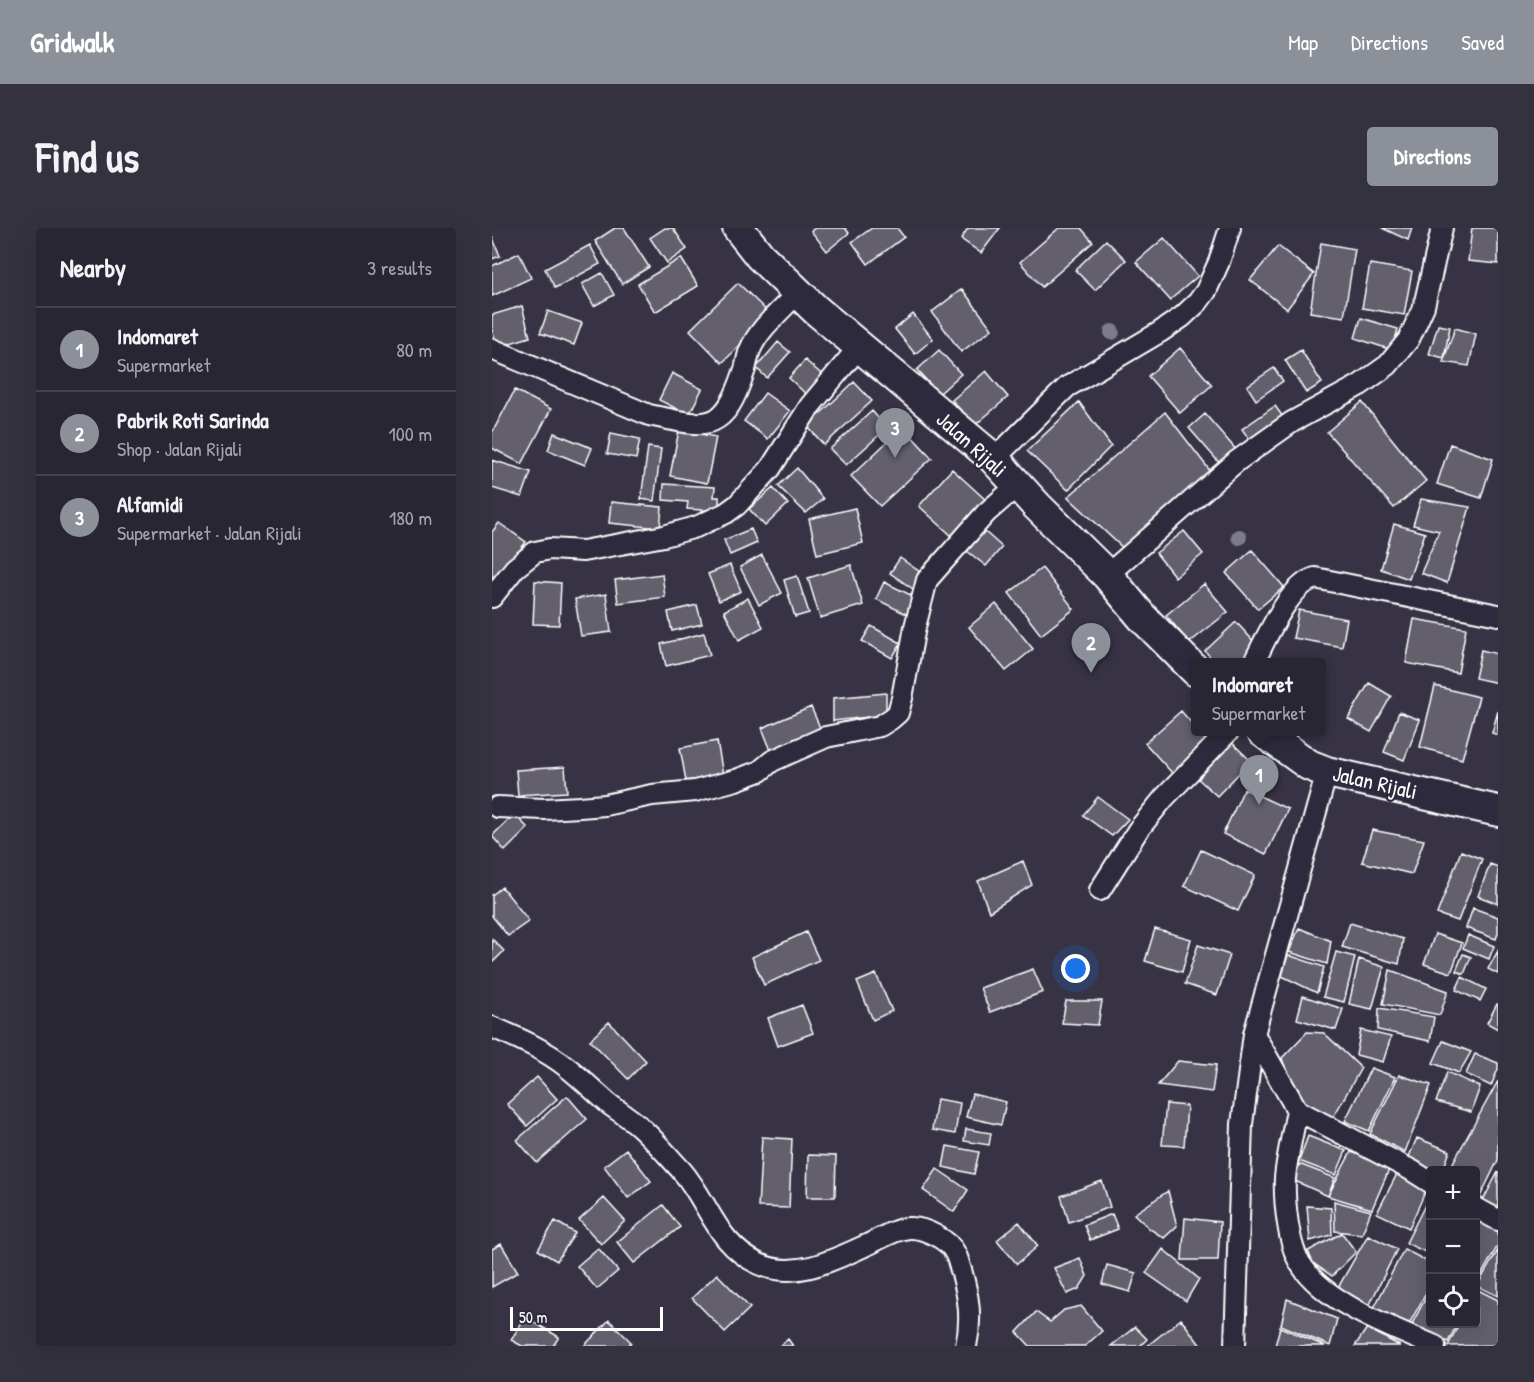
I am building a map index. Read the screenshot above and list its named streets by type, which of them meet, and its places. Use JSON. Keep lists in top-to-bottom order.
{
  "streets": {
    "highway": ["Jalan Rijali"]
  },
  "scale_bar": "50 m",
  "page": {
    "header": "Gridwalk",
    "nav": ["Map", "Directions", "Saved"],
    "buttons": "Directions",
    "title": "Find us",
    "heading": ["Nearby", "3 results"],
    "list": [
      {
        "mark": "1",
        "name": "Indomaret",
        "note": "Supermarket",
        "value": "80 m"
      },
      {
        "mark": "2",
        "name": "Pabrik Roti Sarinda",
        "note": "Shop · Jalan Rijali",
        "value": "100 m"
      },
      {
        "mark": "3",
        "name": "Alfamidi",
        "note": "Supermarket · Jalan Rijali",
        "value": "180 m"
      }
    ],
    "pins": ["3", "2", "1"],
    "popup": ["Indomaret", "Supermarket"],
    "map_buttons": ["+", "−"],
    "scale": "50 m"
  }
}
